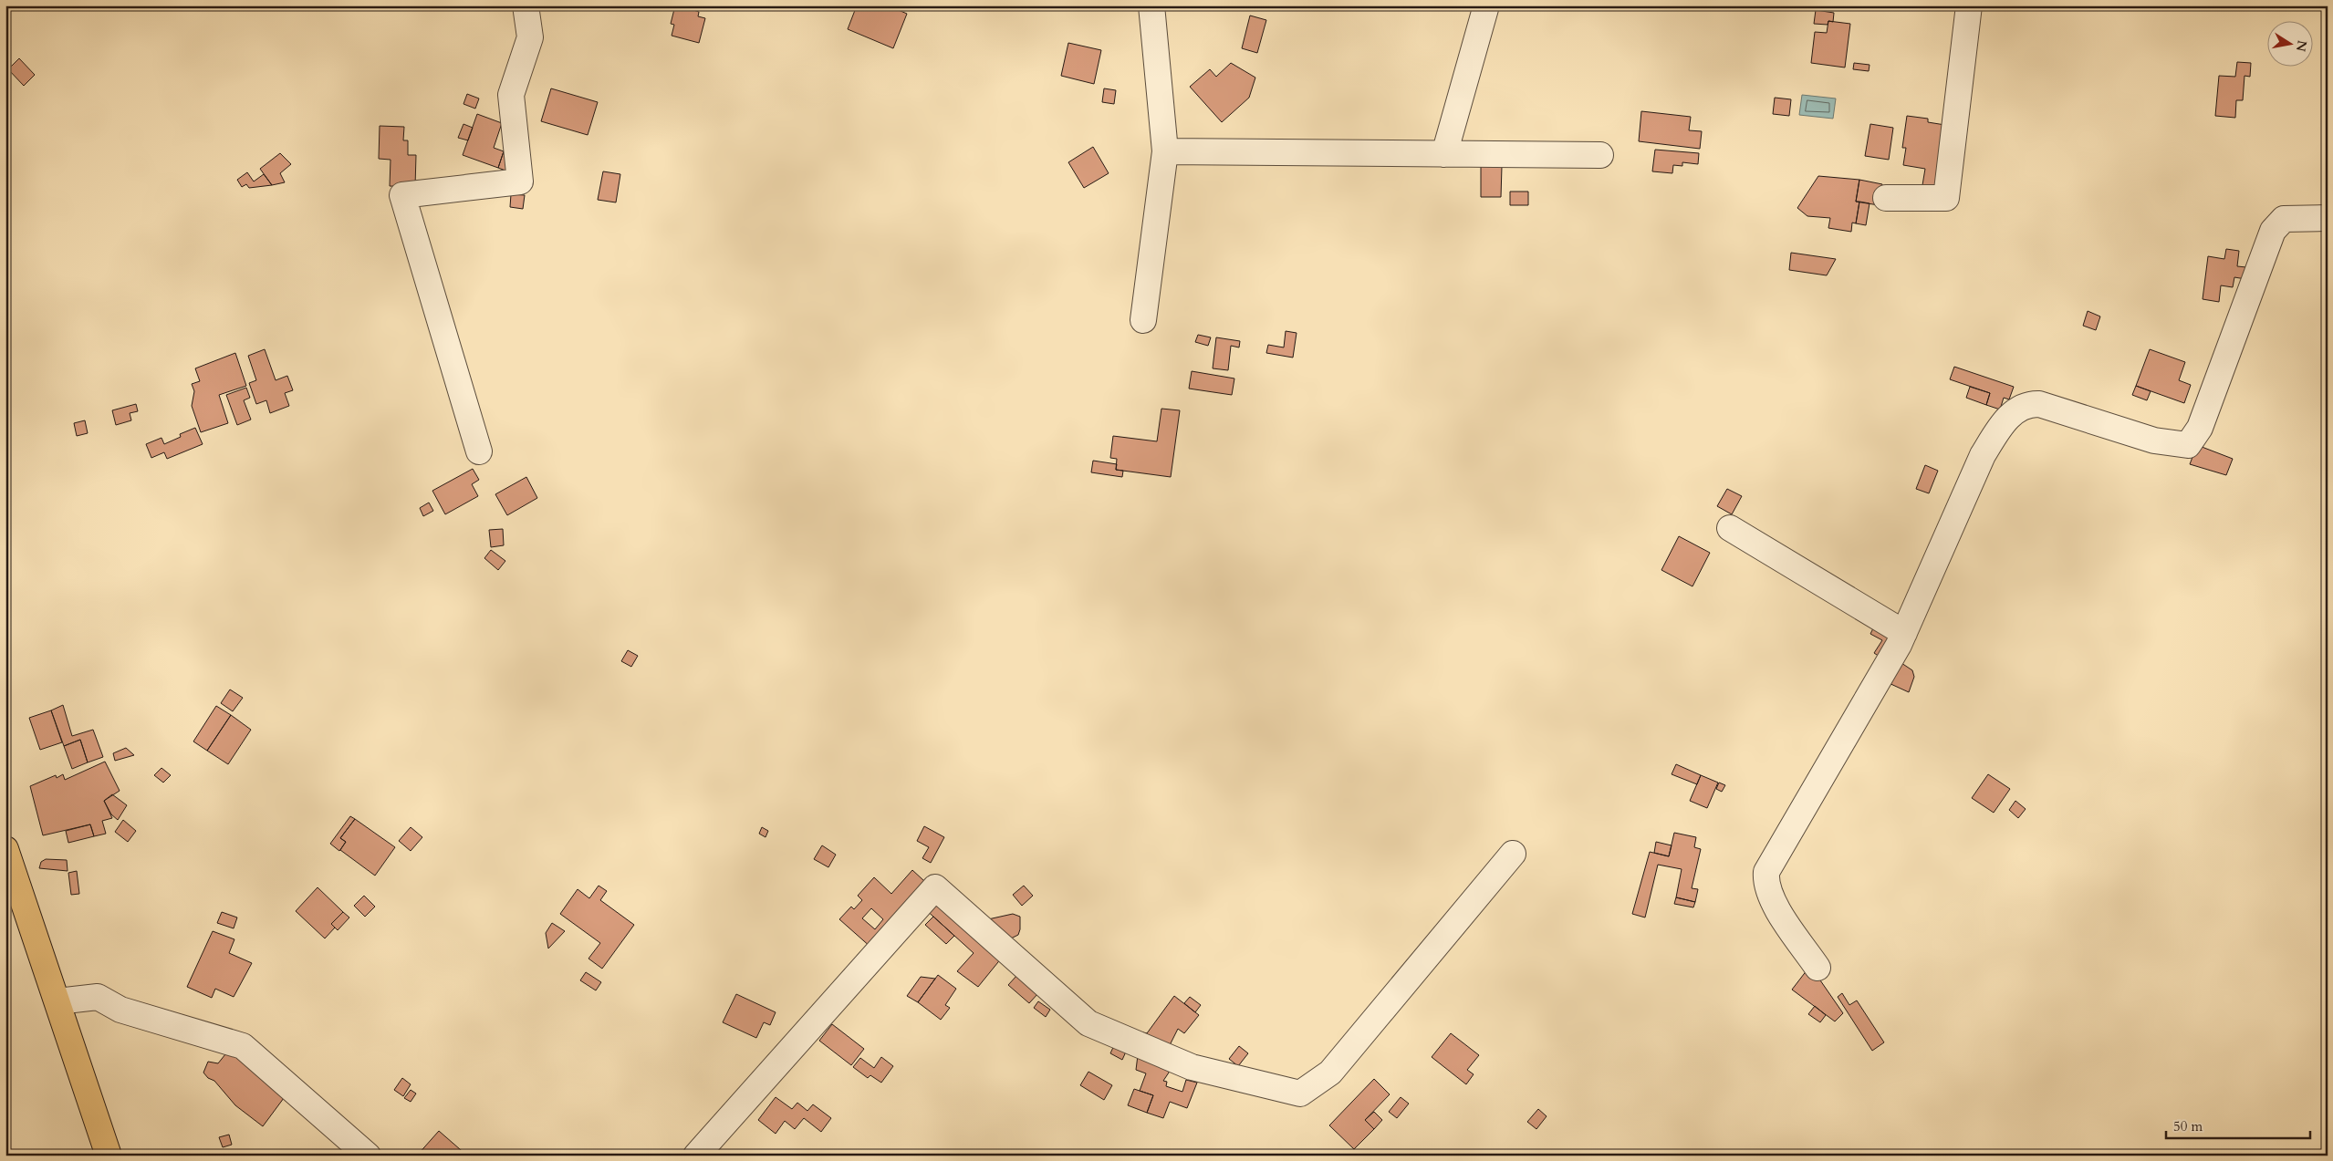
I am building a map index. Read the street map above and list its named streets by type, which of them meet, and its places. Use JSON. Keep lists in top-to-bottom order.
{
  "scale_bar": "50 m",
  "north": "right"
}
